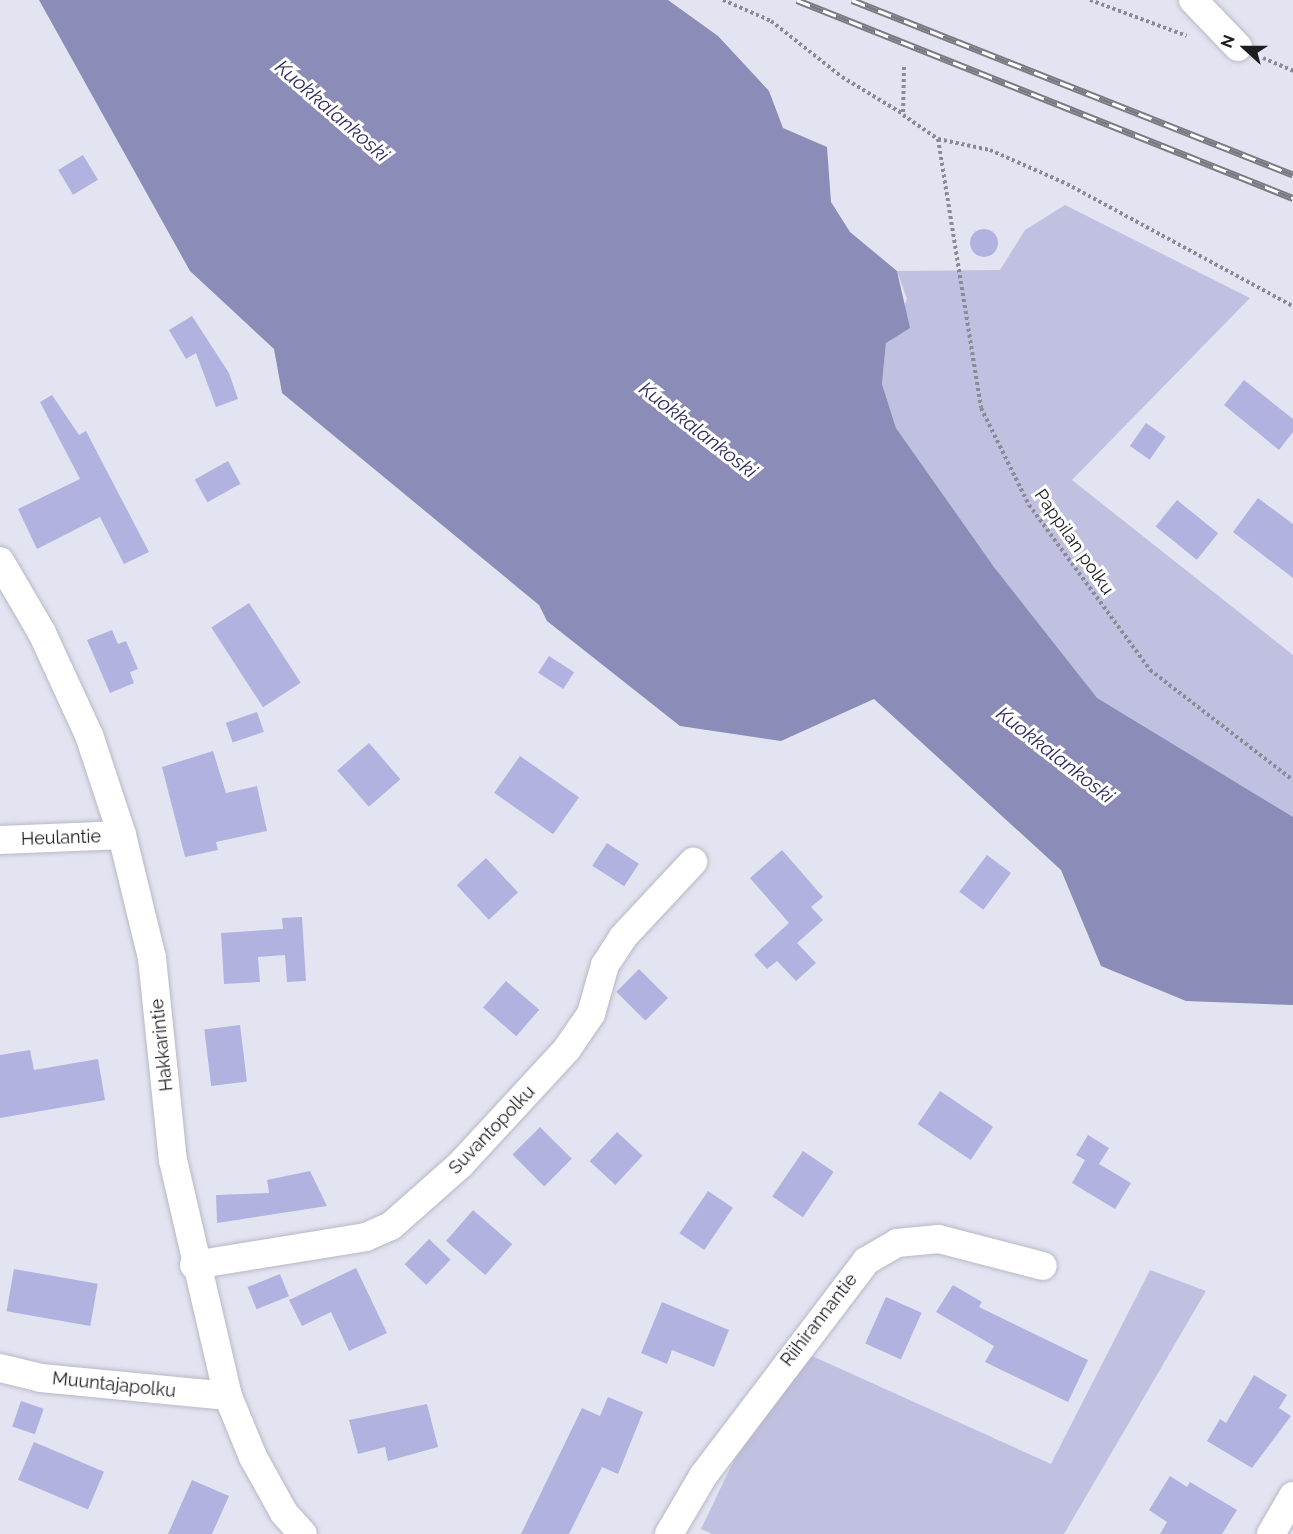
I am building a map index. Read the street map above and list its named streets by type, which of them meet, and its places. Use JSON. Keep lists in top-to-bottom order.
{
  "streets": {
    "street": [
      "Heulantie",
      "Hakkarintie",
      "Suvantopolku",
      "Riihirannantie",
      "Muuntajapolku"
    ],
    "path": ["Pappilan polku"]
  },
  "crossings": [
    ["Heulantie", "Hakkarintie"],
    ["Hakkarintie", "Suvantopolku"],
    ["Hakkarintie", "Muuntajapolku"]
  ],
  "water": ["Kuokkalankoski"],
  "north": "left"
}
